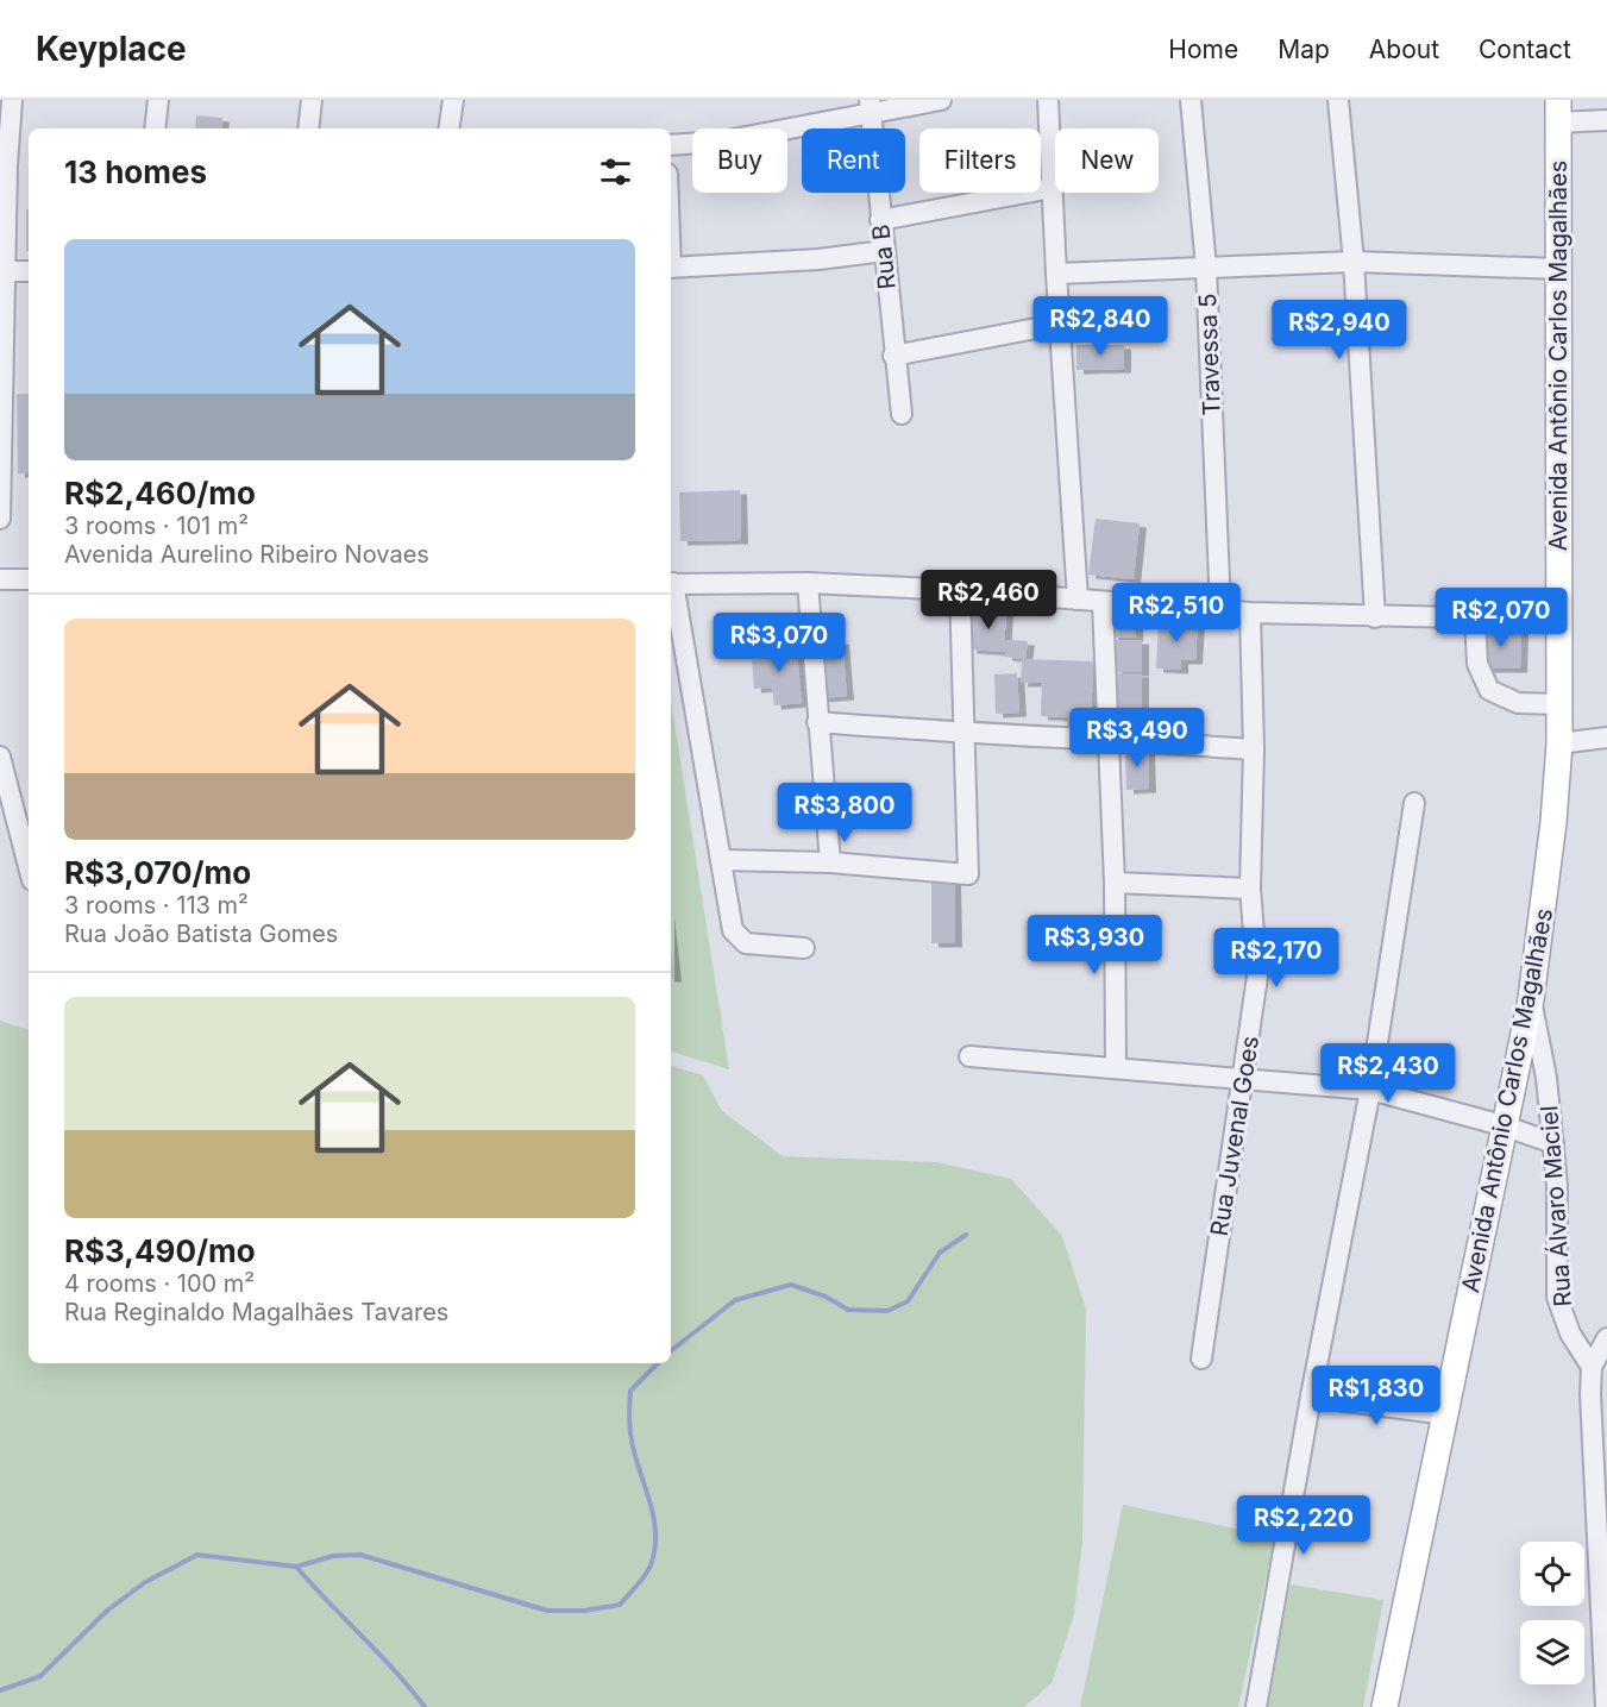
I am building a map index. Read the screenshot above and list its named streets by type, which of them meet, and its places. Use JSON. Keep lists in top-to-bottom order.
{
  "streets": {
    "main road": ["Avenida Antônio Carlos Magalhães"],
    "street": [
      "Rua B",
      "Travessa 5",
      "Rua Juvenal Goes",
      "Rua Álvaro Maciel"
    ]
  },
  "crossings": [
    ["Avenida Antônio Carlos Magalhães", "Rua Álvaro Maciel"]
  ],
  "page": {
    "header": "Keyplace",
    "nav": [
      "Home",
      "Map",
      "About",
      "Contact"
    ],
    "chip": [
      "Buy",
      "Rent",
      "Filters",
      "New"
    ],
    "heading": "13 homes",
    "list": [
      {
        "name": "R$2,460/mo",
        "note": "3 rooms · 101 m² · Avenida Aurelino Ribeiro Novaes"
      },
      {
        "name": "R$3,070/mo",
        "note": "3 rooms · 113 m² · Rua João Batista Gomes"
      },
      {
        "name": "R$3,490/mo",
        "note": "4 rooms · 100 m² · Rua Reginaldo Magalhães Tavares"
      }
    ],
    "price": [
      "R$2,840",
      "R$2,940",
      "R$2,460",
      "R$2,510",
      "R$2,070",
      "R$3,070",
      "R$3,490",
      "R$3,800",
      "R$3,930",
      "R$2,170",
      "R$2,430",
      "R$1,830",
      "R$2,220"
    ]
  }
}
